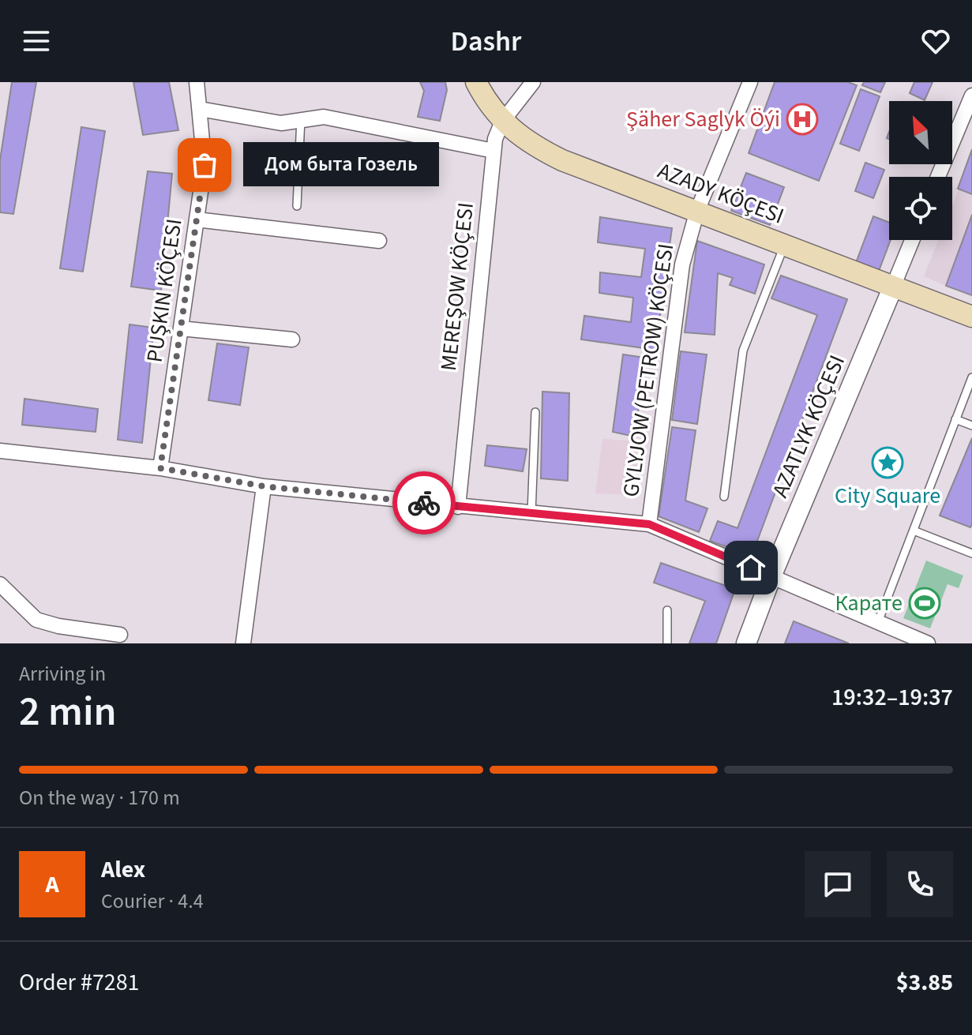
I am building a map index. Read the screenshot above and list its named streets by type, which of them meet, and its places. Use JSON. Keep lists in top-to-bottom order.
{
  "streets": {
    "main road": ["AZADY KÖÇESI"],
    "street": [
      "MEREŞOW KÖÇESI",
      "PUŞKIN KÖÇESI",
      "GYLYJOW (PETROW) KÖÇESI",
      "AZATLYK KÖÇESI"
    ]
  },
  "crossings": [
    ["AZADY KÖÇESI", "MEREŞOW KÖÇESI"],
    ["AZADY KÖÇESI", "GYLYJOW (PETROW) KÖÇESI"],
    ["AZADY KÖÇESI", "AZATLYK KÖÇESI"]
  ],
  "places": {
    "hospital": ["Şäher Saglyk Öýi"],
    "other": ["Дом быта Гозель"],
    "place": ["City Square"],
    "sports": ["Карате"]
  },
  "north": "top left",
  "page": {
    "header": "Dashr",
    "bubble": "Дом быта Гозель",
    "heading": ["2 min", "Arriving in", "19:32–19:37"],
    "panel": [
      "Alex",
      "Courier · 4.4",
      "Order #7281",
      "$3.85"
    ],
    "bar": "On the way · 170 m",
    "round": "A"
  }
}
